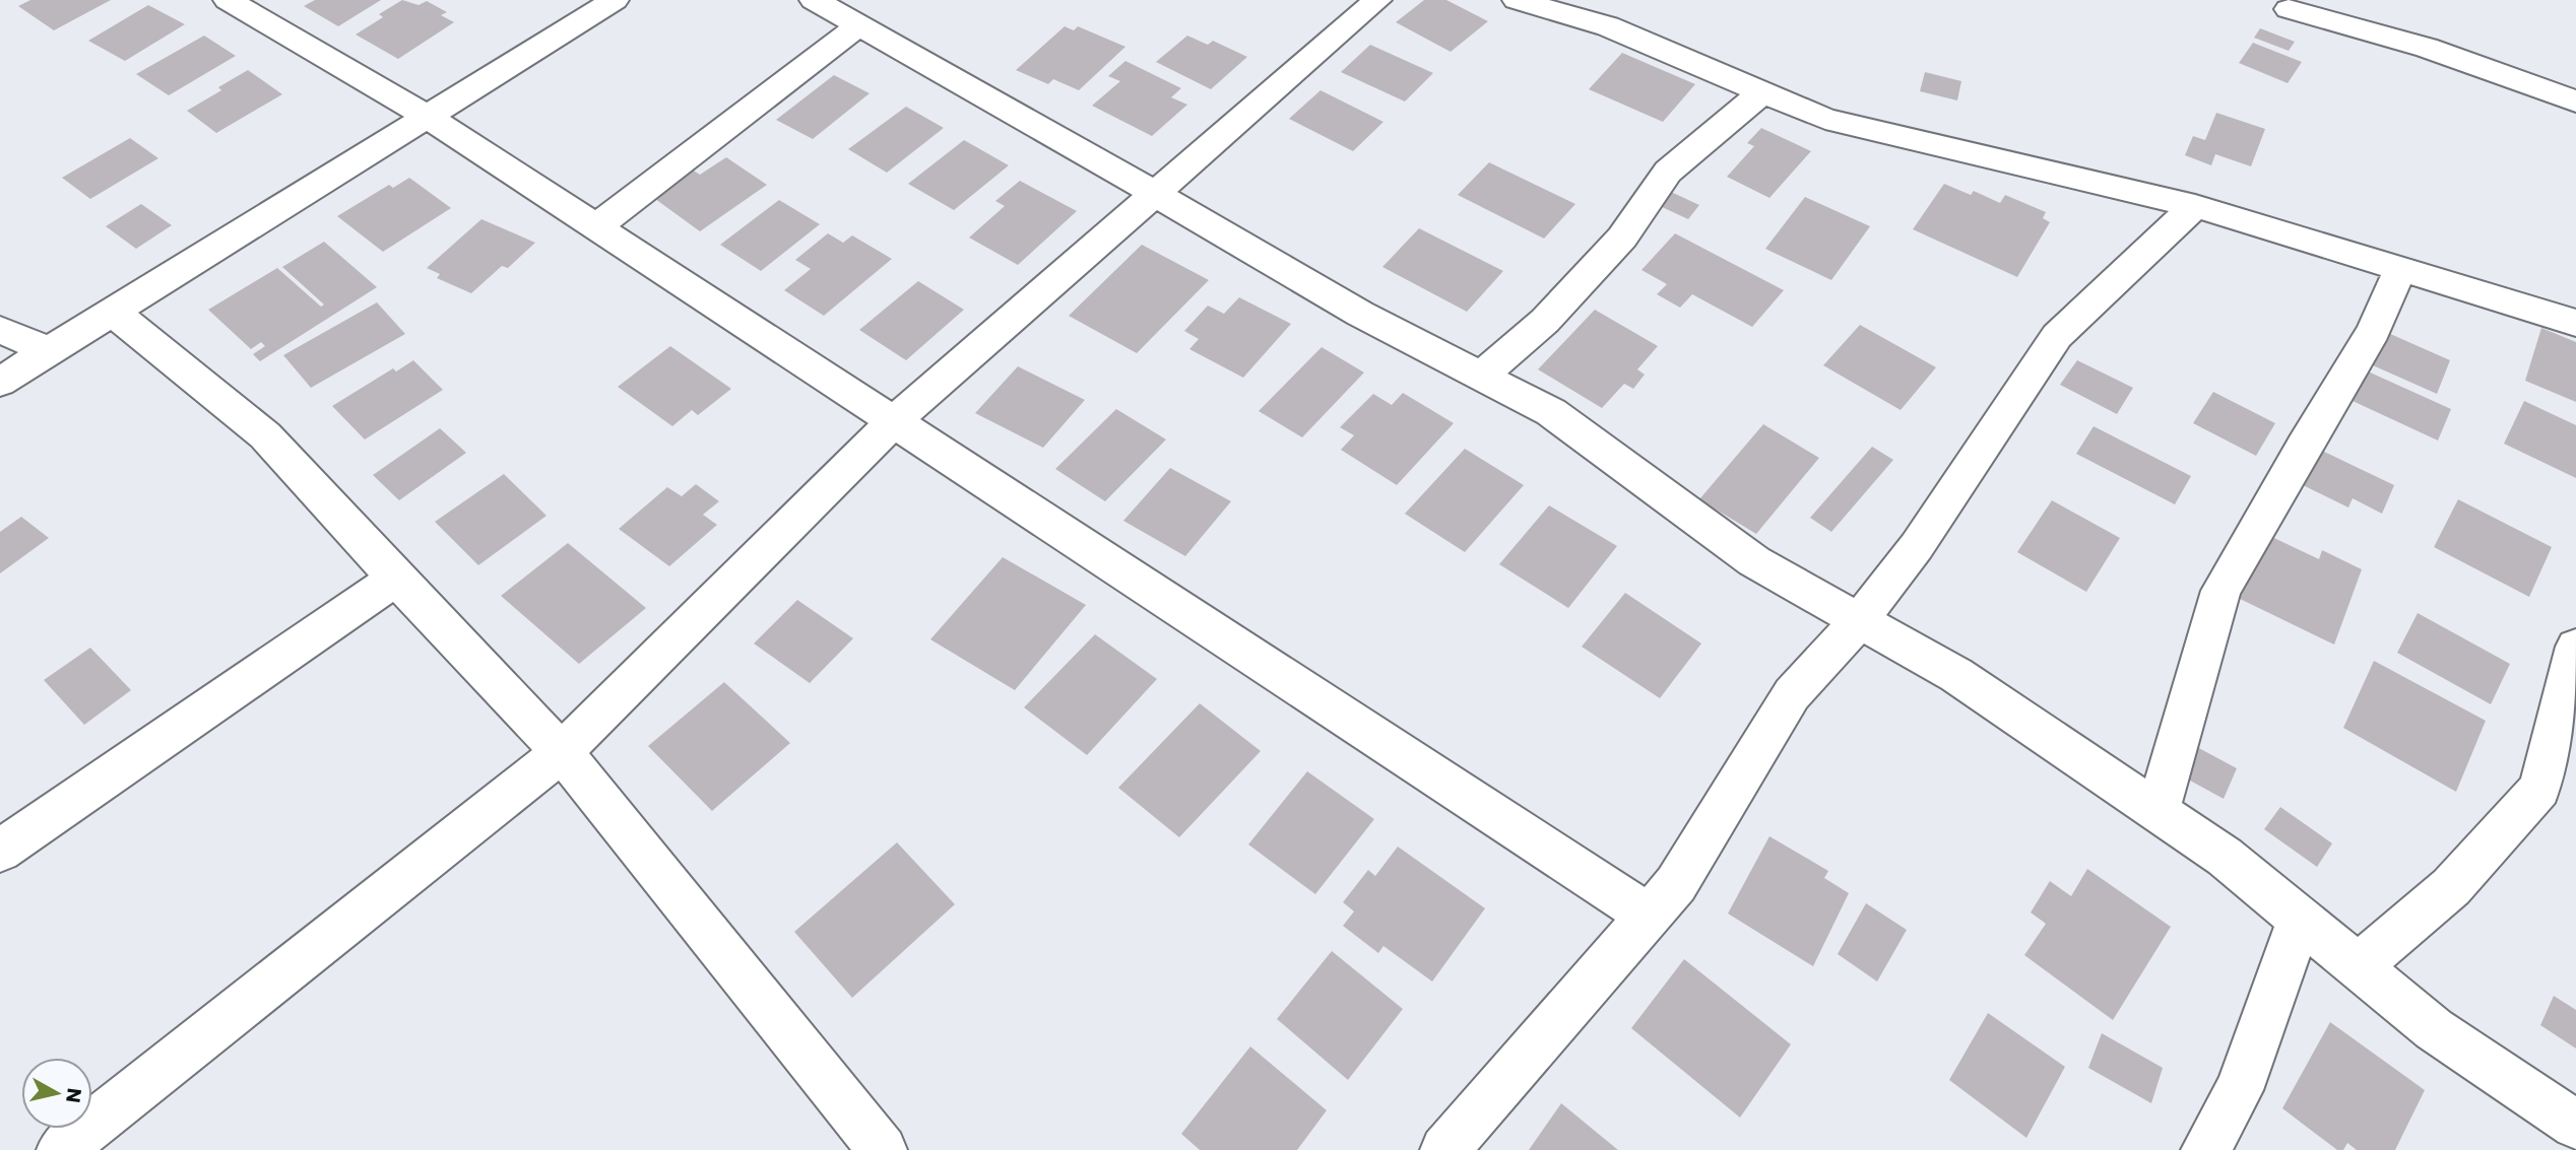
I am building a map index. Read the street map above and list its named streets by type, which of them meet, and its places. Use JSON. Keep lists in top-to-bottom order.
{
  "north": "right"
}
